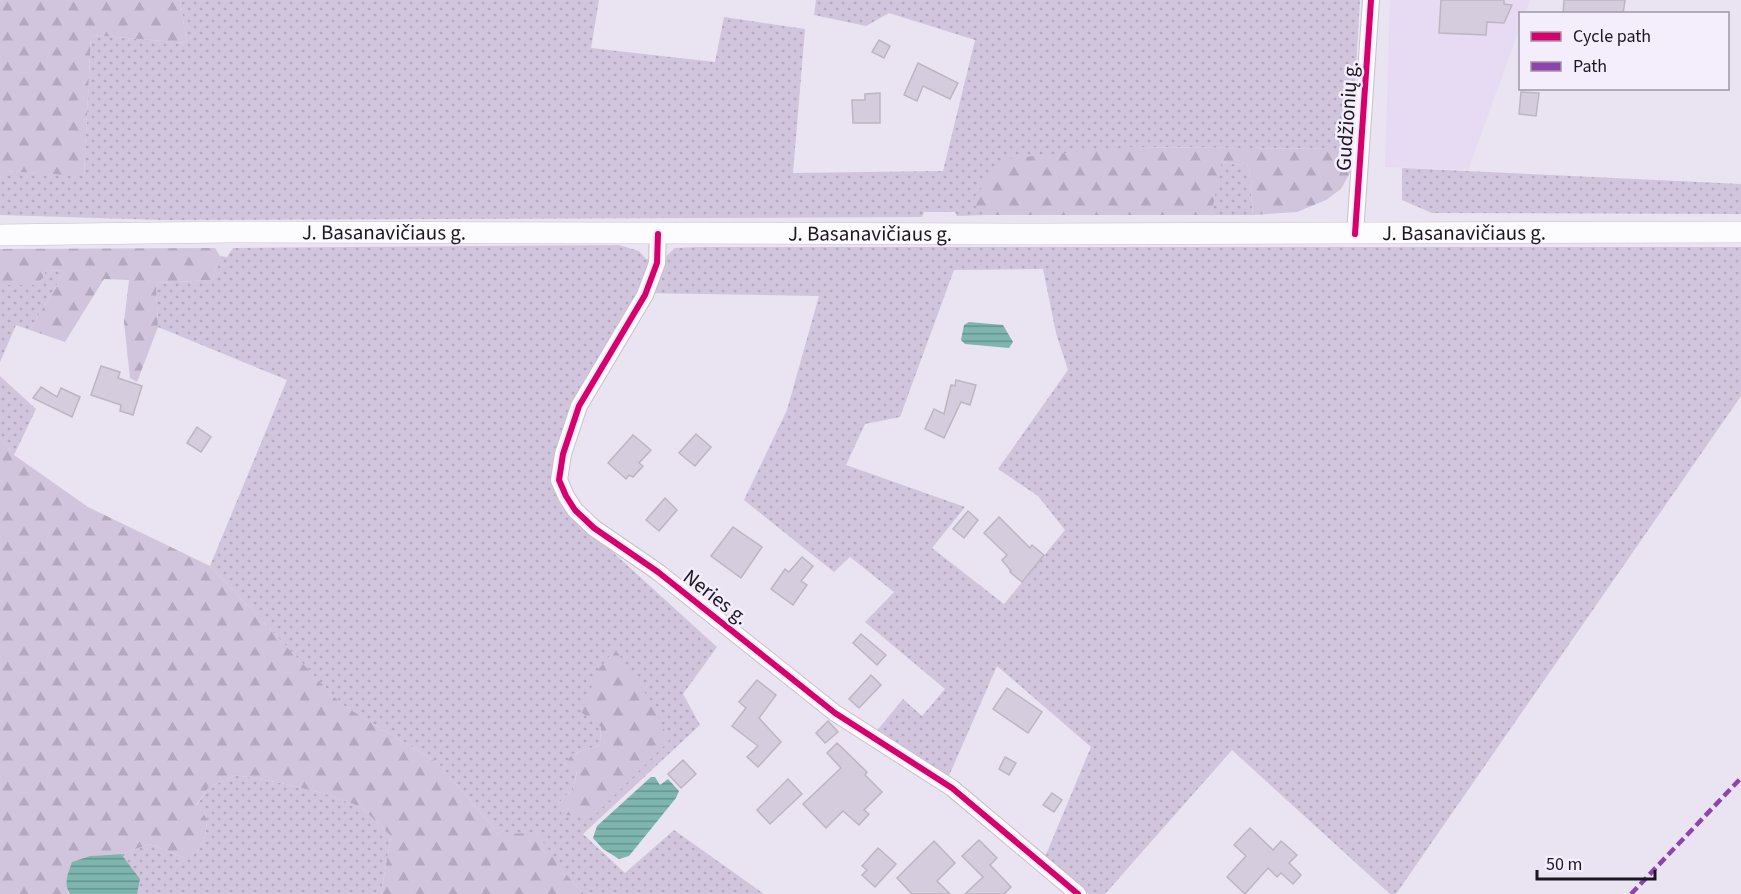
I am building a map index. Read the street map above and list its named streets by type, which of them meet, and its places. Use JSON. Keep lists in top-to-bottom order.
{
  "streets": {
    "main road": ["J. Basanavičiaus g."],
    "street": ["Gudžionių g.", "Neries g."]
  },
  "crossings": [
    ["Gudžionių g.", "J. Basanavičiaus g."],
    ["J. Basanavičiaus g.", "Neries g."]
  ],
  "legend": ["Cycle path", "Path"],
  "scale_bar": "50 m"
}
